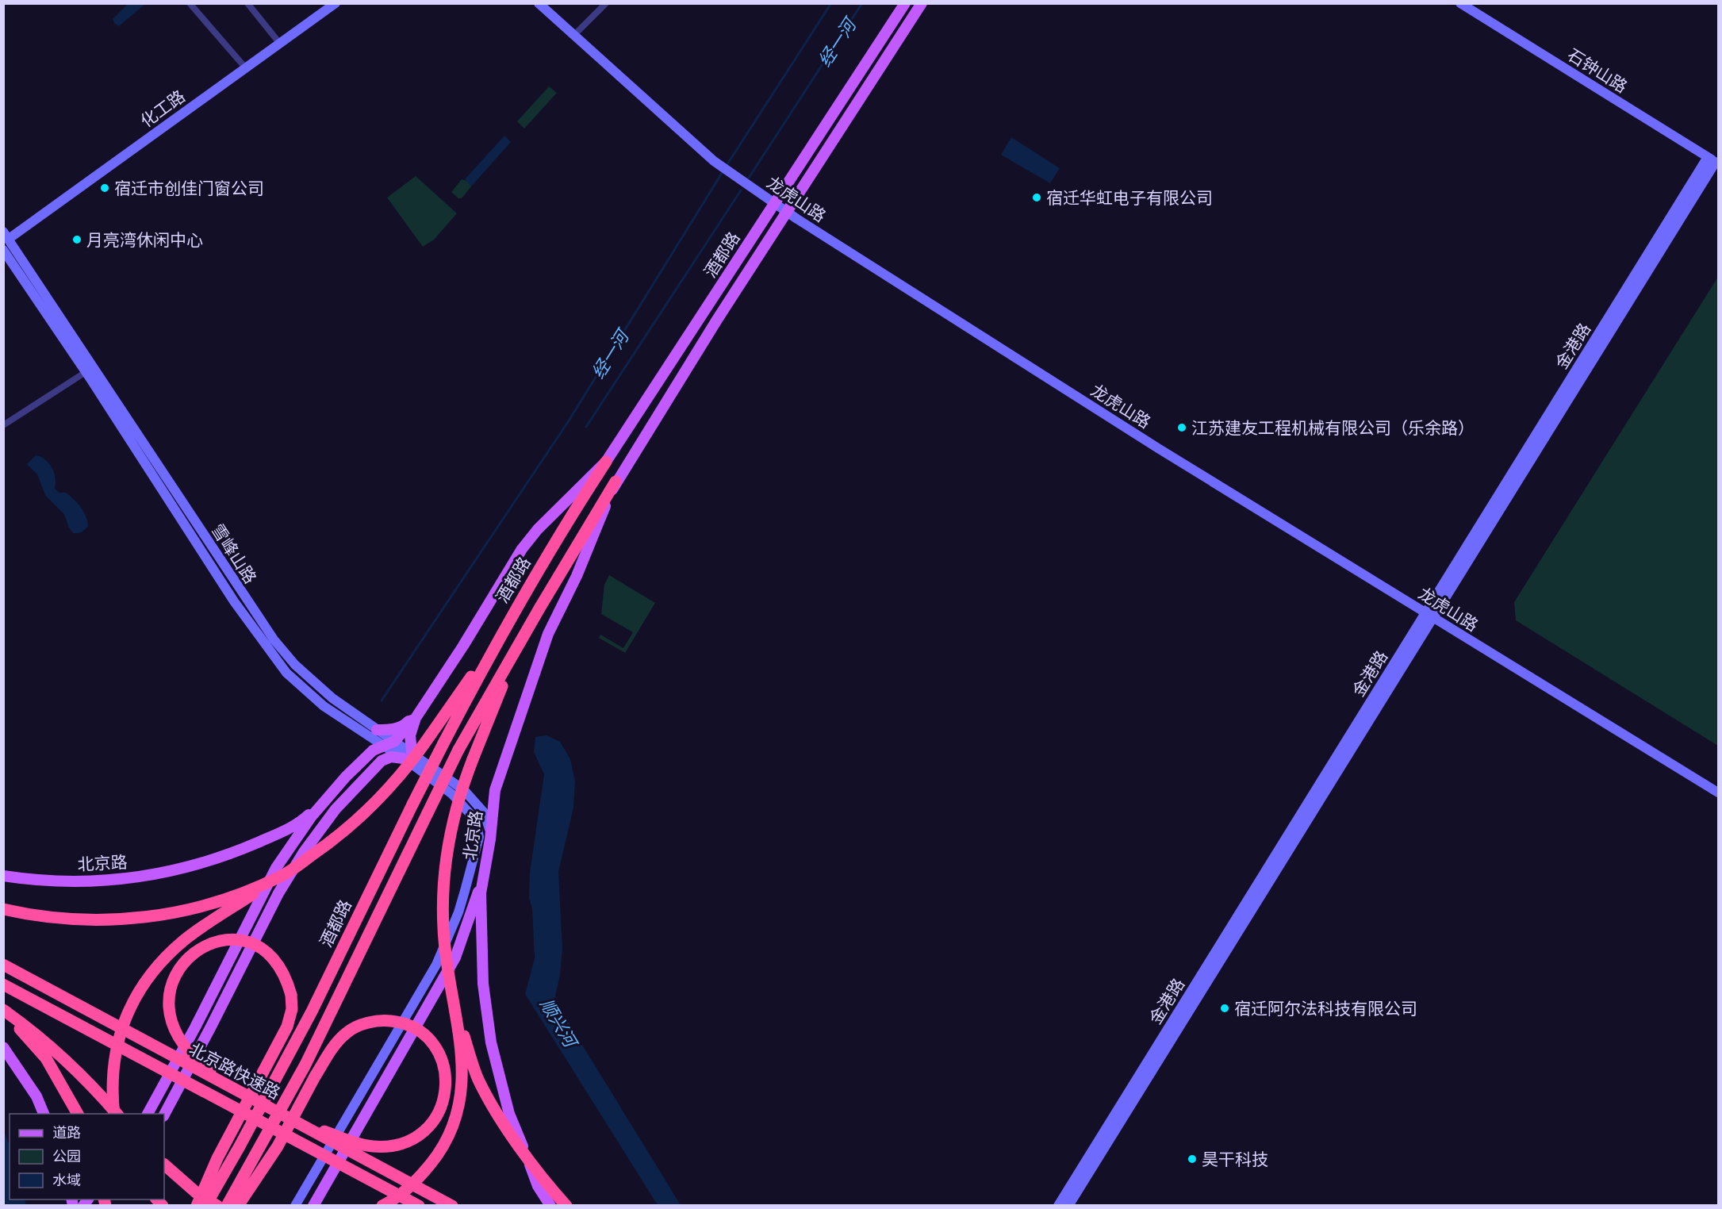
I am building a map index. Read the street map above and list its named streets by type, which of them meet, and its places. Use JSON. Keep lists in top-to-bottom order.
{
  "streets": {
    "highway": ["酒都路", "北京路快速路"],
    "main road": ["北京路"],
    "street": [
      "石钟山路",
      "化工路",
      "龙虎山路",
      "金港路",
      "雪峰山路"
    ]
  },
  "crossings": [
    ["石钟山路", "金港路"],
    ["化工路", "雪峰山路"],
    ["龙虎山路", "酒都路"],
    ["龙虎山路", "金港路"],
    ["酒都路", "北京路"],
    ["雪峰山路", "北京路"]
  ],
  "water": ["经一河", "顺兴河"],
  "places": [
    "宿迁市创佳门窗公司",
    "宿迁华虹电子有限公司",
    "月亮湾休闲中心",
    "江苏建友工程机械有限公司（乐余路）",
    "宿迁阿尔法科技有限公司",
    "昊干科技"
  ],
  "legend": ["道路", "公园", "水域"]
}
